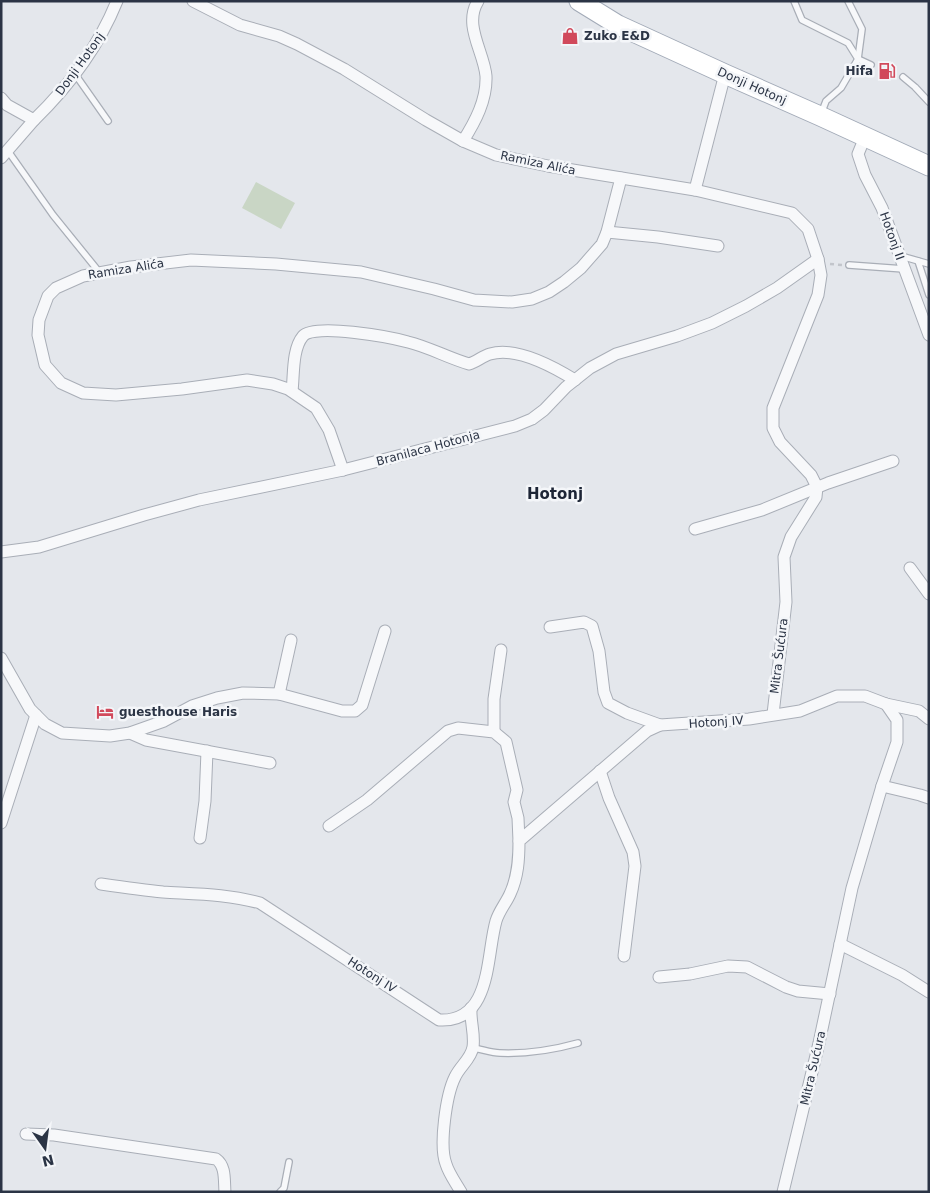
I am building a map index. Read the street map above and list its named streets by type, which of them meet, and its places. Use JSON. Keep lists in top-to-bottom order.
{
  "streets": {
    "main road": ["Donji Hotonj"],
    "street": [
      "Ramiza Alića",
      "Hotonj II",
      "Branilaca Hotonja",
      "Mitra Šućura",
      "Hotonj IV"
    ]
  },
  "crossings": [
    ["Donji Hotonj", "Hotonj II"],
    ["Ramiza Alića", "Branilaca Hotonja"],
    ["Mitra Šućura", "Hotonj IV"]
  ],
  "districts": ["Hotonj"],
  "places": {
    "shop": ["Zuko E&D"],
    "fuel station": ["Hifa"],
    "hotel": ["guesthouse Haris"]
  },
  "north": "bottom"
}
